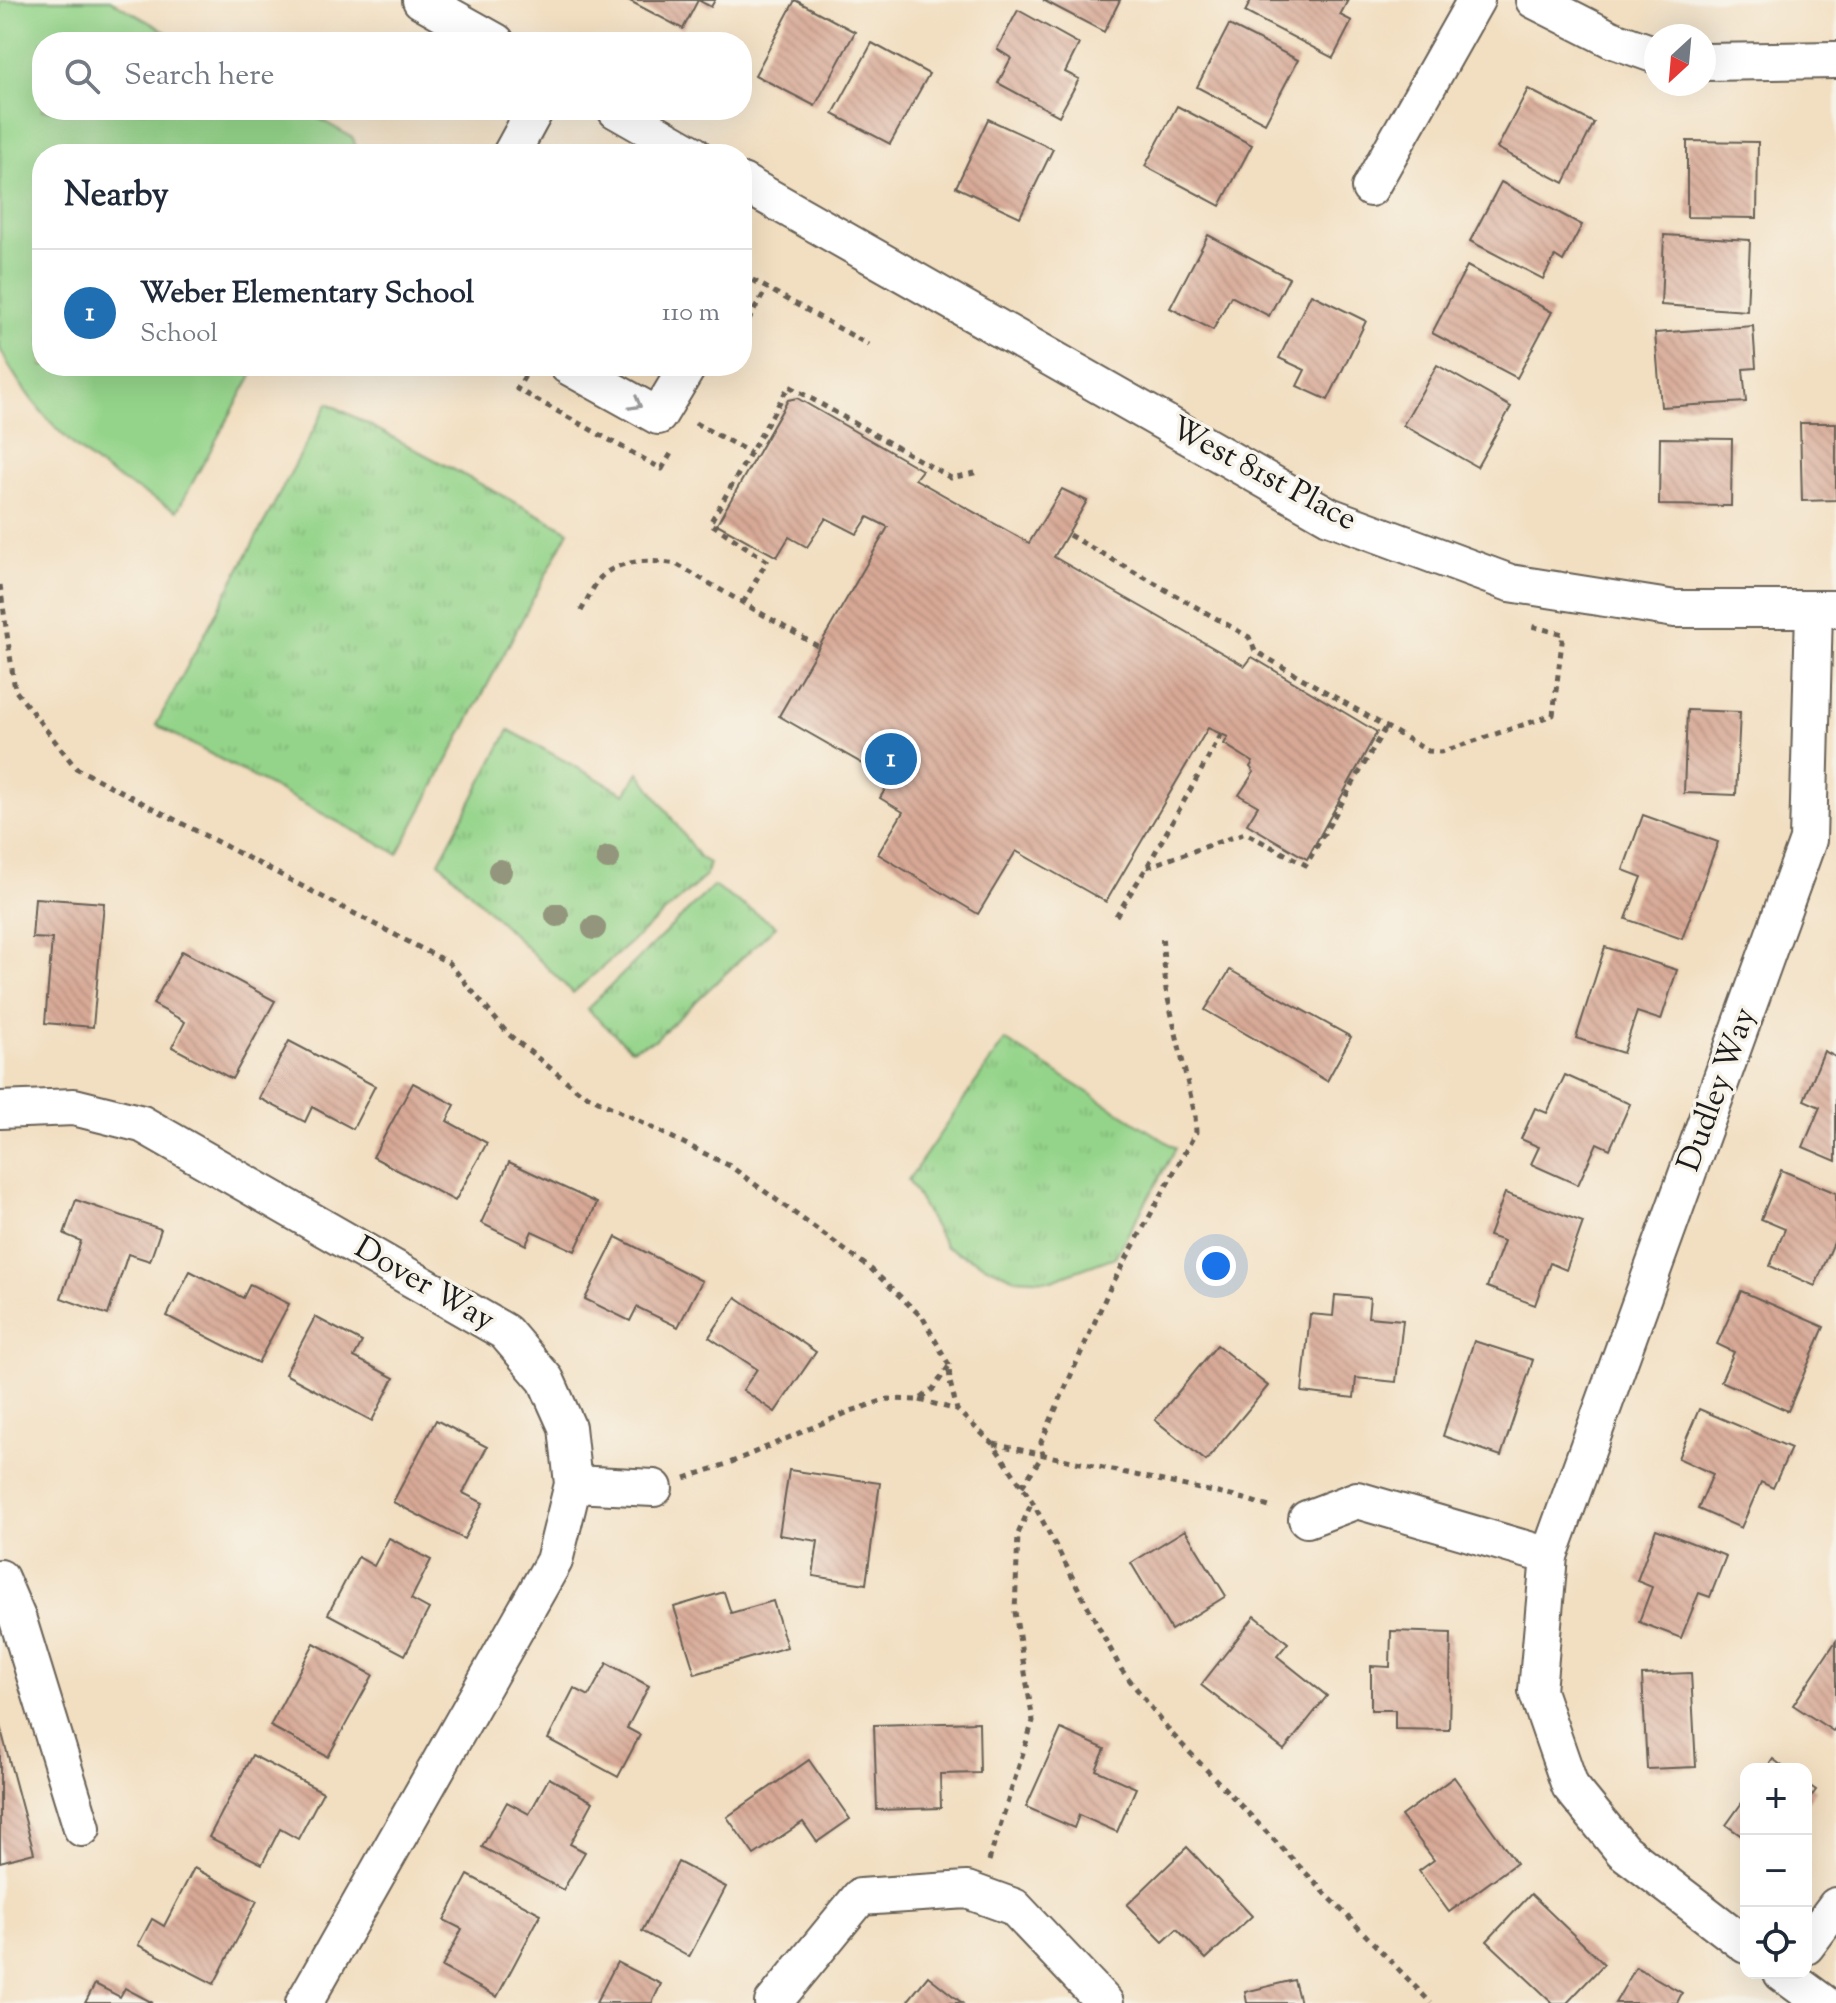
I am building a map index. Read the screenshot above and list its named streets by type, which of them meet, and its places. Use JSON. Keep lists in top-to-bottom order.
{
  "streets": {
    "street": ["West 81st Place", "Dudley Way", "Dover Way"]
  },
  "crossings": [
    ["West 81st Place", "Dudley Way"]
  ],
  "north": "bottom left",
  "page": {
    "search": "Search here",
    "heading": "Nearby",
    "list": [
      {
        "mark": "1",
        "name": "Weber Elementary School",
        "note": "School",
        "value": "110 m"
      }
    ],
    "pins": "1",
    "map_buttons": ["+", "−"]
  }
}
